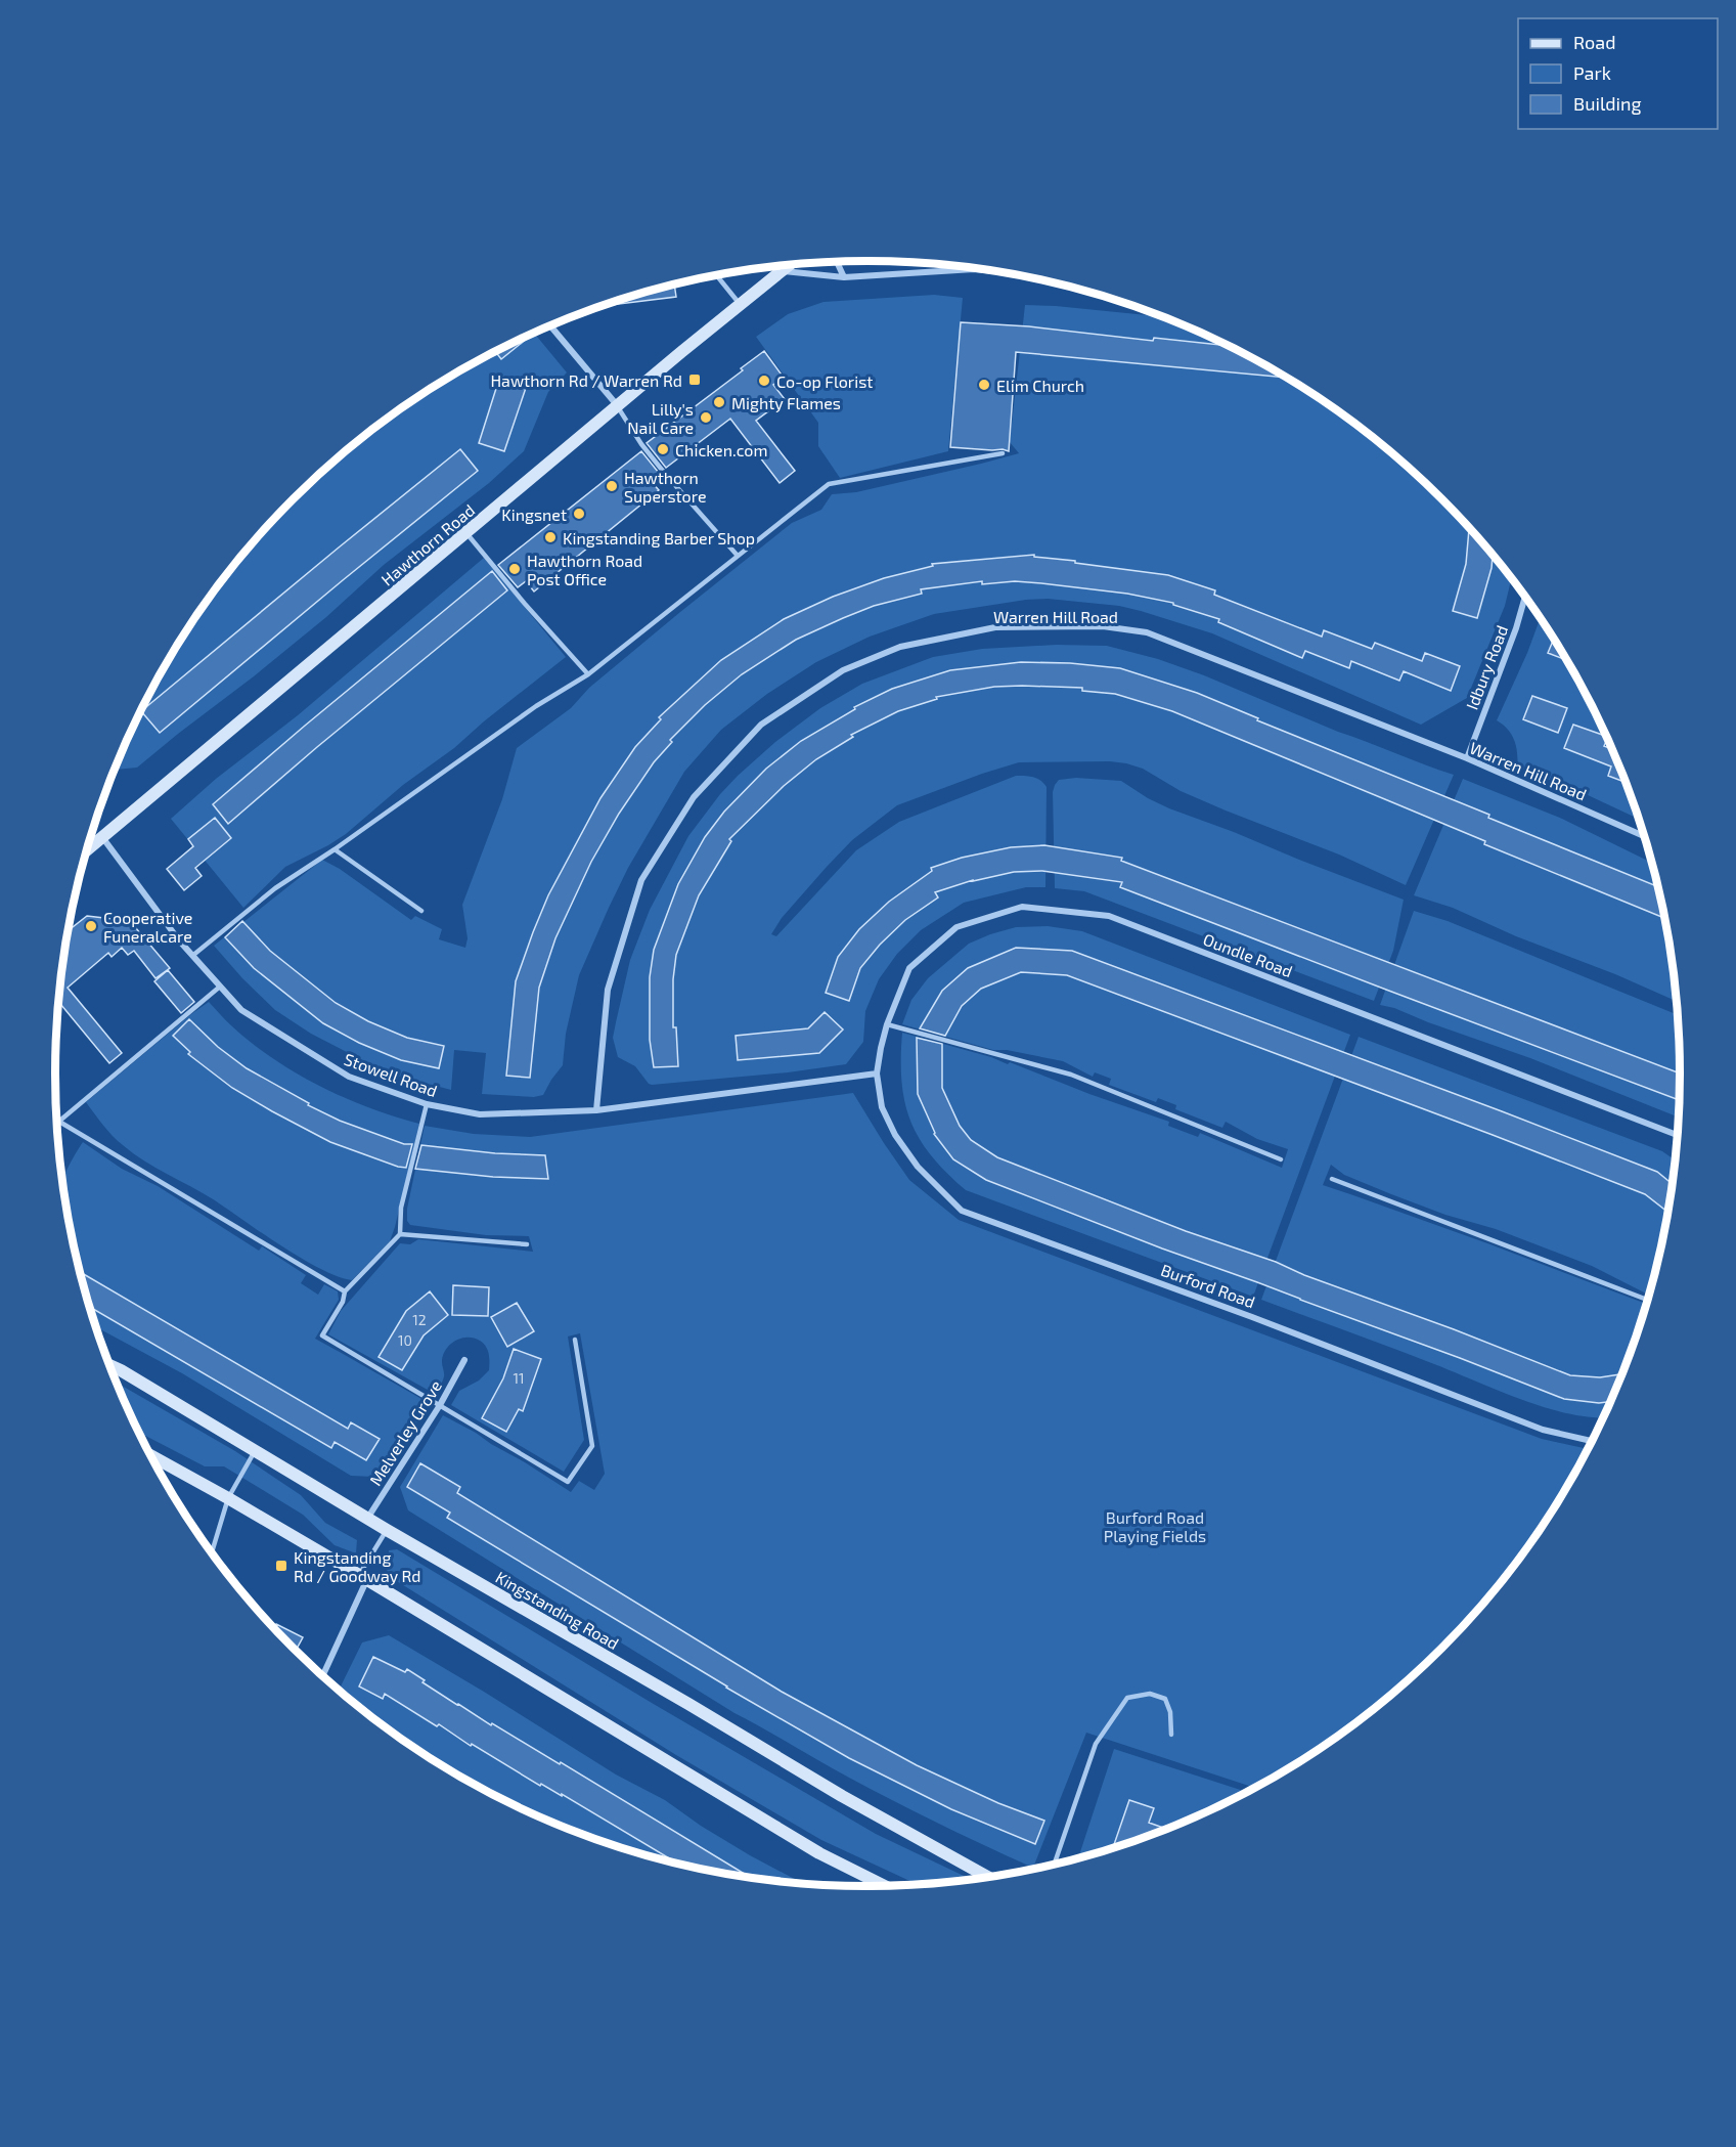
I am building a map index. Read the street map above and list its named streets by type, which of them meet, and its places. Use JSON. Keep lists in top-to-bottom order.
{
  "streets": {
    "main road": ["Hawthorn Road", "Kingstanding Road"],
    "street": [
      "Warren Hill Road",
      "Idbury Road",
      "Oundle Road",
      "Stowell Road",
      "Burford Road",
      "Melverley Grove"
    ]
  },
  "crossings": [
    ["Hawthorn Road", "Stowell Road"],
    ["Warren Hill Road", "Idbury Road"],
    ["Warren Hill Road", "Stowell Road"],
    ["Oundle Road", "Stowell Road"],
    ["Oundle Road", "Burford Road"],
    ["Stowell Road", "Burford Road"],
    ["Melverley Grove", "Kingstanding Road"]
  ],
  "parks": ["Burford Road Playing Fields"],
  "places": {
    "transit": ["Hawthorn Rd / Warren Rd", "Kingstanding Rd / Goodway Rd"],
    "other": [
      "Co-op Florist",
      "Elim Church",
      "Mighty Flames",
      "Lilly's Nail Care",
      "Chicken.com",
      "Hawthorn Superstore",
      "Kingsnet",
      "Kingstanding Barber Shop",
      "Hawthorn Road Post Office",
      "Cooperative Funeralcare"
    ]
  },
  "house_numbers": ["12", "10", "11"],
  "legend": ["Road", "Park", "Building"]
}
